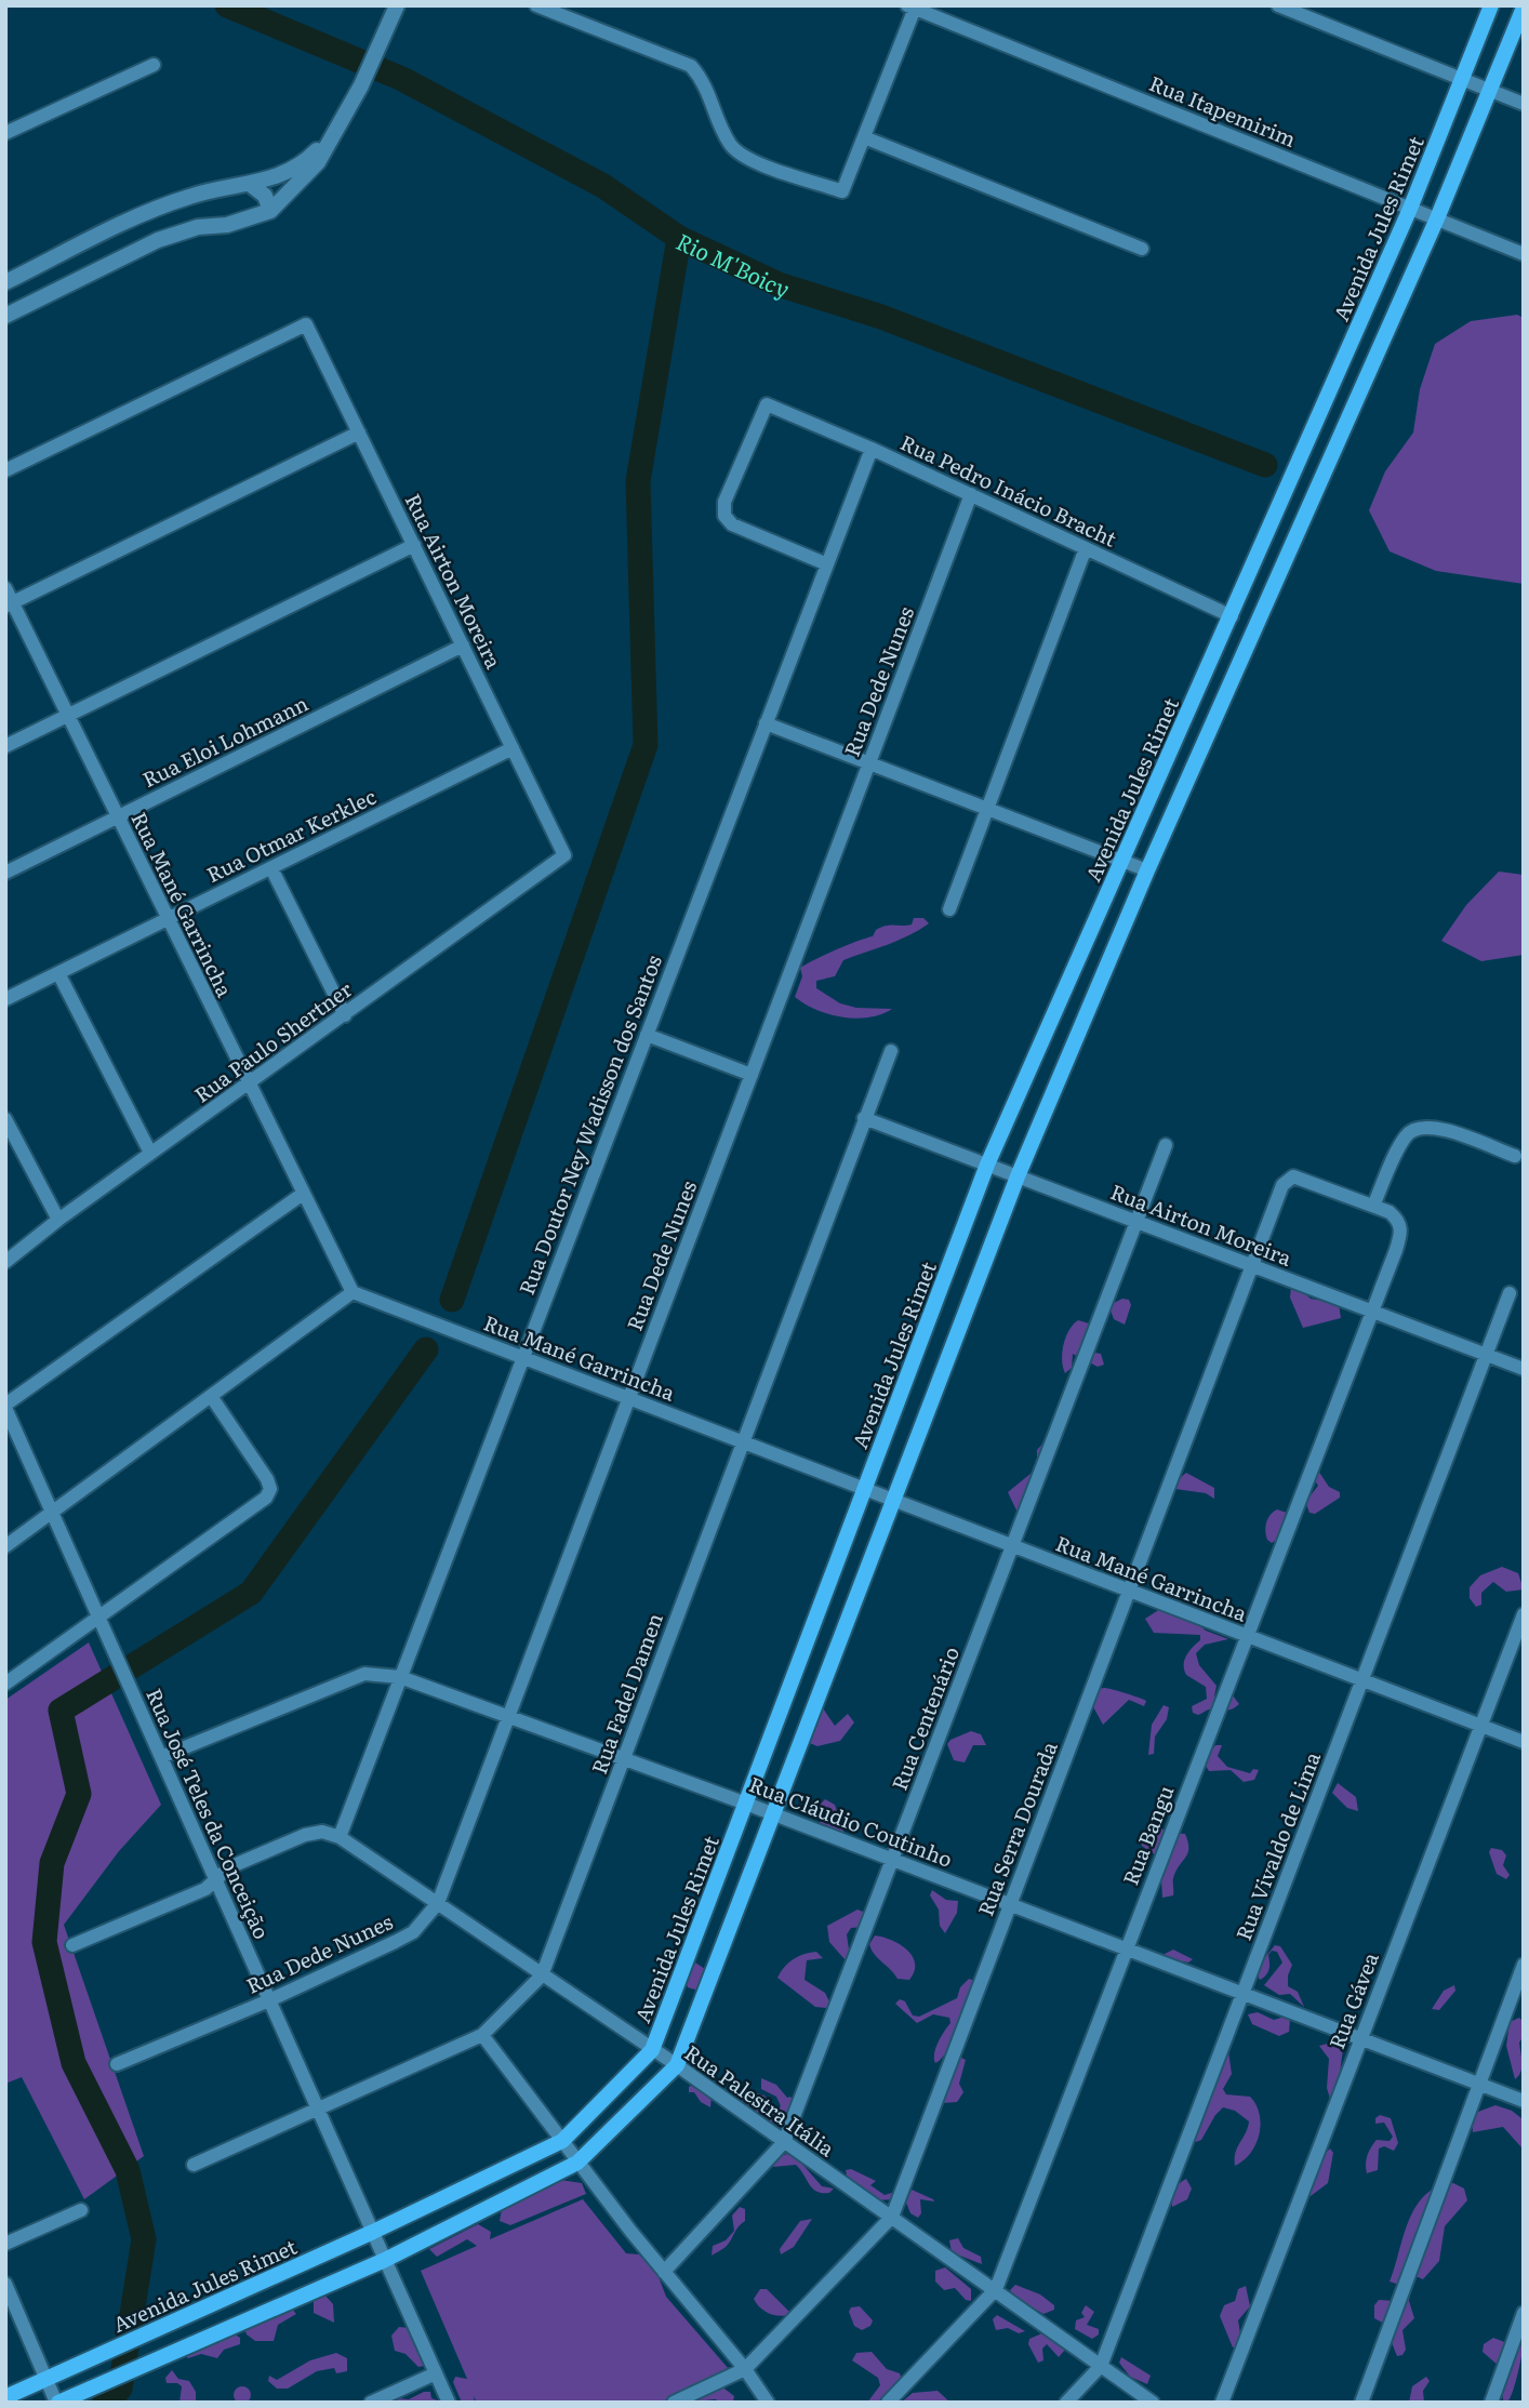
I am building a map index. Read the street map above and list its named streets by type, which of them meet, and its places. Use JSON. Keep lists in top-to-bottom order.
{
  "streets": {
    "main road": ["Avenida Jules Rimet"],
    "street": [
      "Rua Itapemirim",
      "Rua Pedro Inácio Bracht",
      "Rua Airton Moreira",
      "Rua Dede Nunes",
      "Rua Eloi Lohmann",
      "Rua Otmar Kerklec",
      "Rua Mané Garrincha",
      "Rua Paulo Shertner",
      "Rua Doutor Ney Wadisson dos Santos",
      "Rua Fadel Damen",
      "Rua Centenário",
      "Rua José Teles da Conceição",
      "Rua Cláudio Coutinho",
      "Rua Serra Dourada",
      "Rua Bangu",
      "Rua Vivaldo de Lima",
      "Rua Gávea",
      "Rua Palestra Itália"
    ]
  },
  "crossings": [
    ["Rua Itapemirim", "Avenida Jules Rimet"],
    ["Avenida Jules Rimet", "Rua Pedro Inácio Bracht"],
    ["Avenida Jules Rimet", "Rua Airton Moreira"],
    ["Avenida Jules Rimet", "Rua Mané Garrincha"],
    ["Avenida Jules Rimet", "Rua José Teles da Conceição"],
    ["Avenida Jules Rimet", "Rua Cláudio Coutinho"],
    ["Avenida Jules Rimet", "Rua Palestra Itália"],
    ["Rua Pedro Inácio Bracht", "Rua Dede Nunes"],
    ["Rua Pedro Inácio Bracht", "Rua Doutor Ney Wadisson dos Santos"],
    ["Rua Airton Moreira", "Rua Eloi Lohmann"],
    ["Rua Airton Moreira", "Rua Otmar Kerklec"],
    ["Rua Airton Moreira", "Rua Paulo Shertner"],
    ["Rua Airton Moreira", "Rua Fadel Damen"],
    ["Rua Airton Moreira", "Rua Centenário"],
    ["Rua Airton Moreira", "Rua Serra Dourada"],
    ["Rua Airton Moreira", "Rua Bangu"],
    ["Rua Airton Moreira", "Rua Vivaldo de Lima"],
    ["Rua Dede Nunes", "Rua Mané Garrincha"],
    ["Rua Dede Nunes", "Rua José Teles da Conceição"],
    ["Rua Dede Nunes", "Rua Cláudio Coutinho"],
    ["Rua Dede Nunes", "Rua Palestra Itália"],
    ["Rua Eloi Lohmann", "Rua Mané Garrincha"],
    ["Rua Otmar Kerklec", "Rua Mané Garrincha"],
    ["Rua Mané Garrincha", "Rua Paulo Shertner"],
    ["Rua Mané Garrincha", "Rua Doutor Ney Wadisson dos Santos"],
    ["Rua Mané Garrincha", "Rua Fadel Damen"],
    ["Rua Mané Garrincha", "Rua Centenário"],
    ["Rua Mané Garrincha", "Rua Serra Dourada"],
    ["Rua Mané Garrincha", "Rua Bangu"],
    ["Rua Mané Garrincha", "Rua Vivaldo de Lima"],
    ["Rua Mané Garrincha", "Rua Gávea"],
    ["Rua Doutor Ney Wadisson dos Santos", "Rua Cláudio Coutinho"],
    ["Rua Doutor Ney Wadisson dos Santos", "Rua Palestra Itália"],
    ["Rua Fadel Damen", "Rua José Teles da Conceição"],
    ["Rua Fadel Damen", "Rua Cláudio Coutinho"],
    ["Rua Fadel Damen", "Rua Palestra Itália"],
    ["Rua Centenário", "Rua Cláudio Coutinho"],
    ["Rua Centenário", "Rua Palestra Itália"],
    ["Rua José Teles da Conceição", "Rua Cláudio Coutinho"],
    ["Rua Cláudio Coutinho", "Rua Serra Dourada"],
    ["Rua Cláudio Coutinho", "Rua Bangu"],
    ["Rua Cláudio Coutinho", "Rua Vivaldo de Lima"],
    ["Rua Cláudio Coutinho", "Rua Gávea"],
    ["Rua Serra Dourada", "Rua Bangu"],
    ["Rua Serra Dourada", "Rua Palestra Itália"],
    ["Rua Bangu", "Rua Palestra Itália"],
    ["Rua Vivaldo de Lima", "Rua Palestra Itália"]
  ],
  "water": ["Rio M'Boicy"]
}
